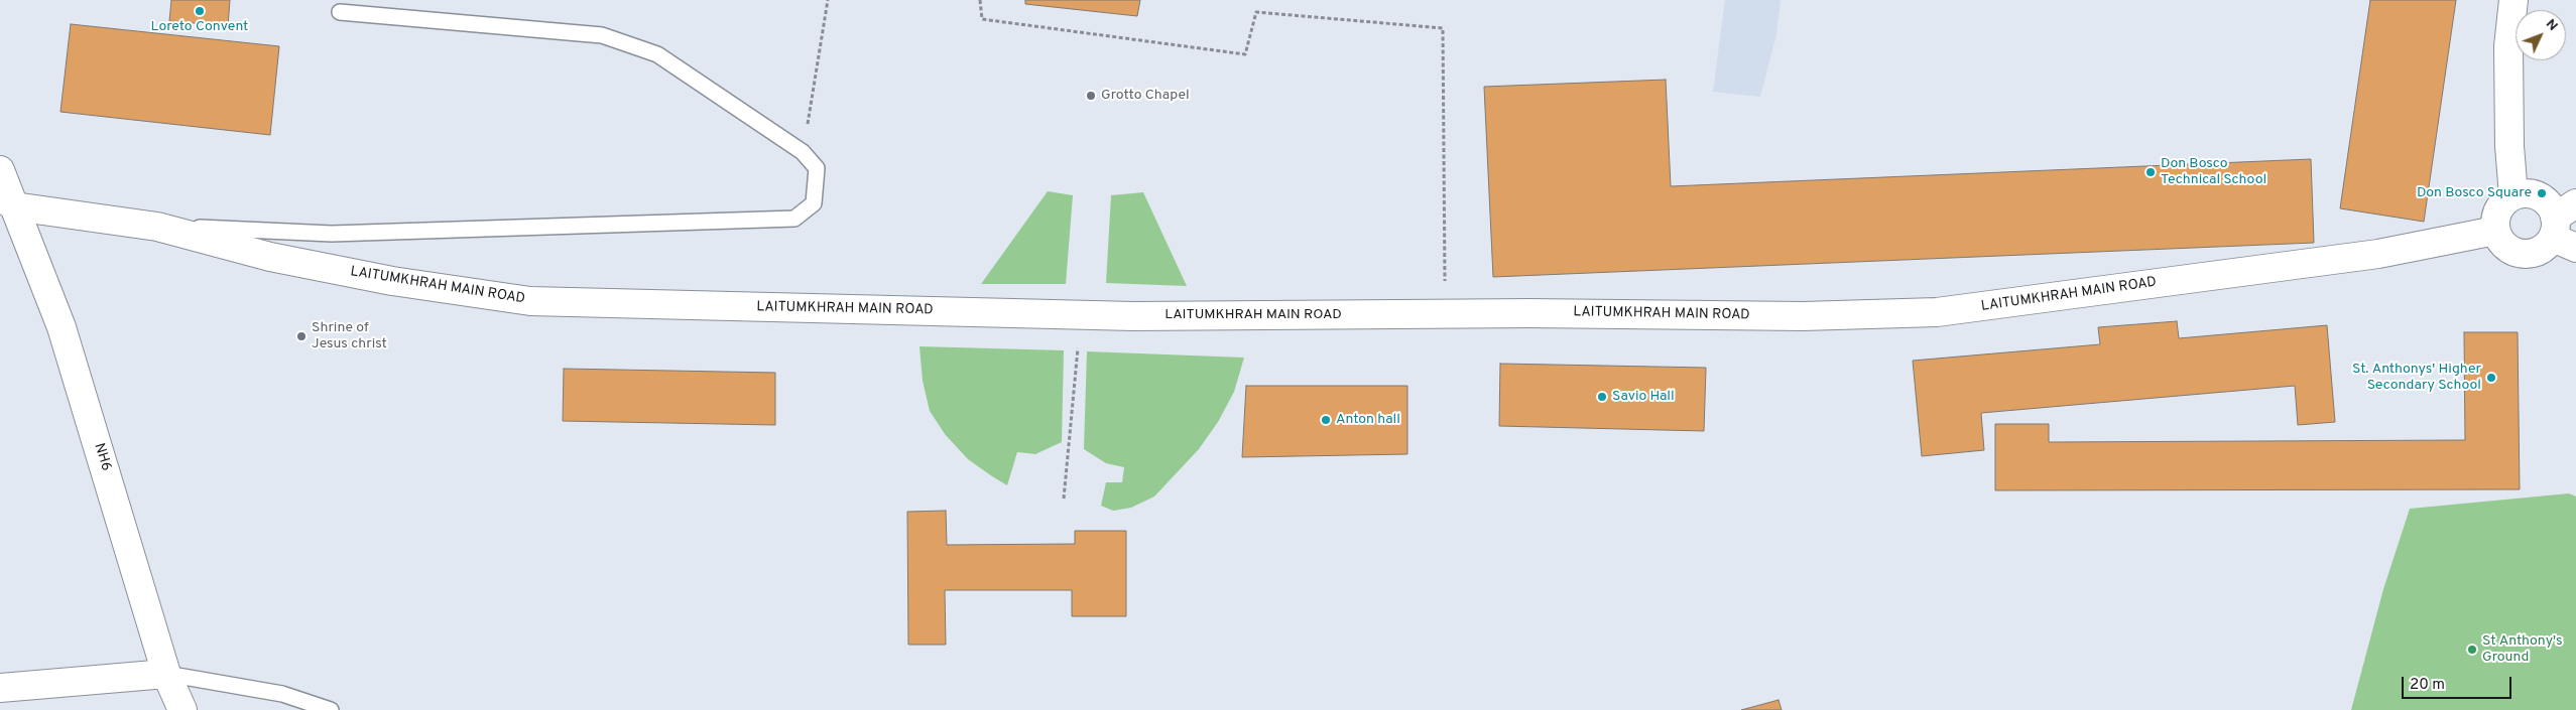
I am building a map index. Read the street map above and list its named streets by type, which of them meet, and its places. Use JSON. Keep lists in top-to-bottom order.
{
  "streets": {
    "main road": ["LAITUMKHRAH MAIN ROAD", "NH6"]
  },
  "crossings": [
    ["LAITUMKHRAH MAIN ROAD", "NH6"]
  ],
  "places": [
    "Loreto Convent",
    "Grotto Chapel",
    "Don Bosco Technical School",
    "Don Bosco Square",
    "Shrine of Jesus christ",
    "St. Anthonys' Higher Secondary School",
    "Savio Hall",
    "Anton hall",
    "St Anthony's Ground"
  ],
  "scale_bar": "20 m",
  "north": "top right"
}
